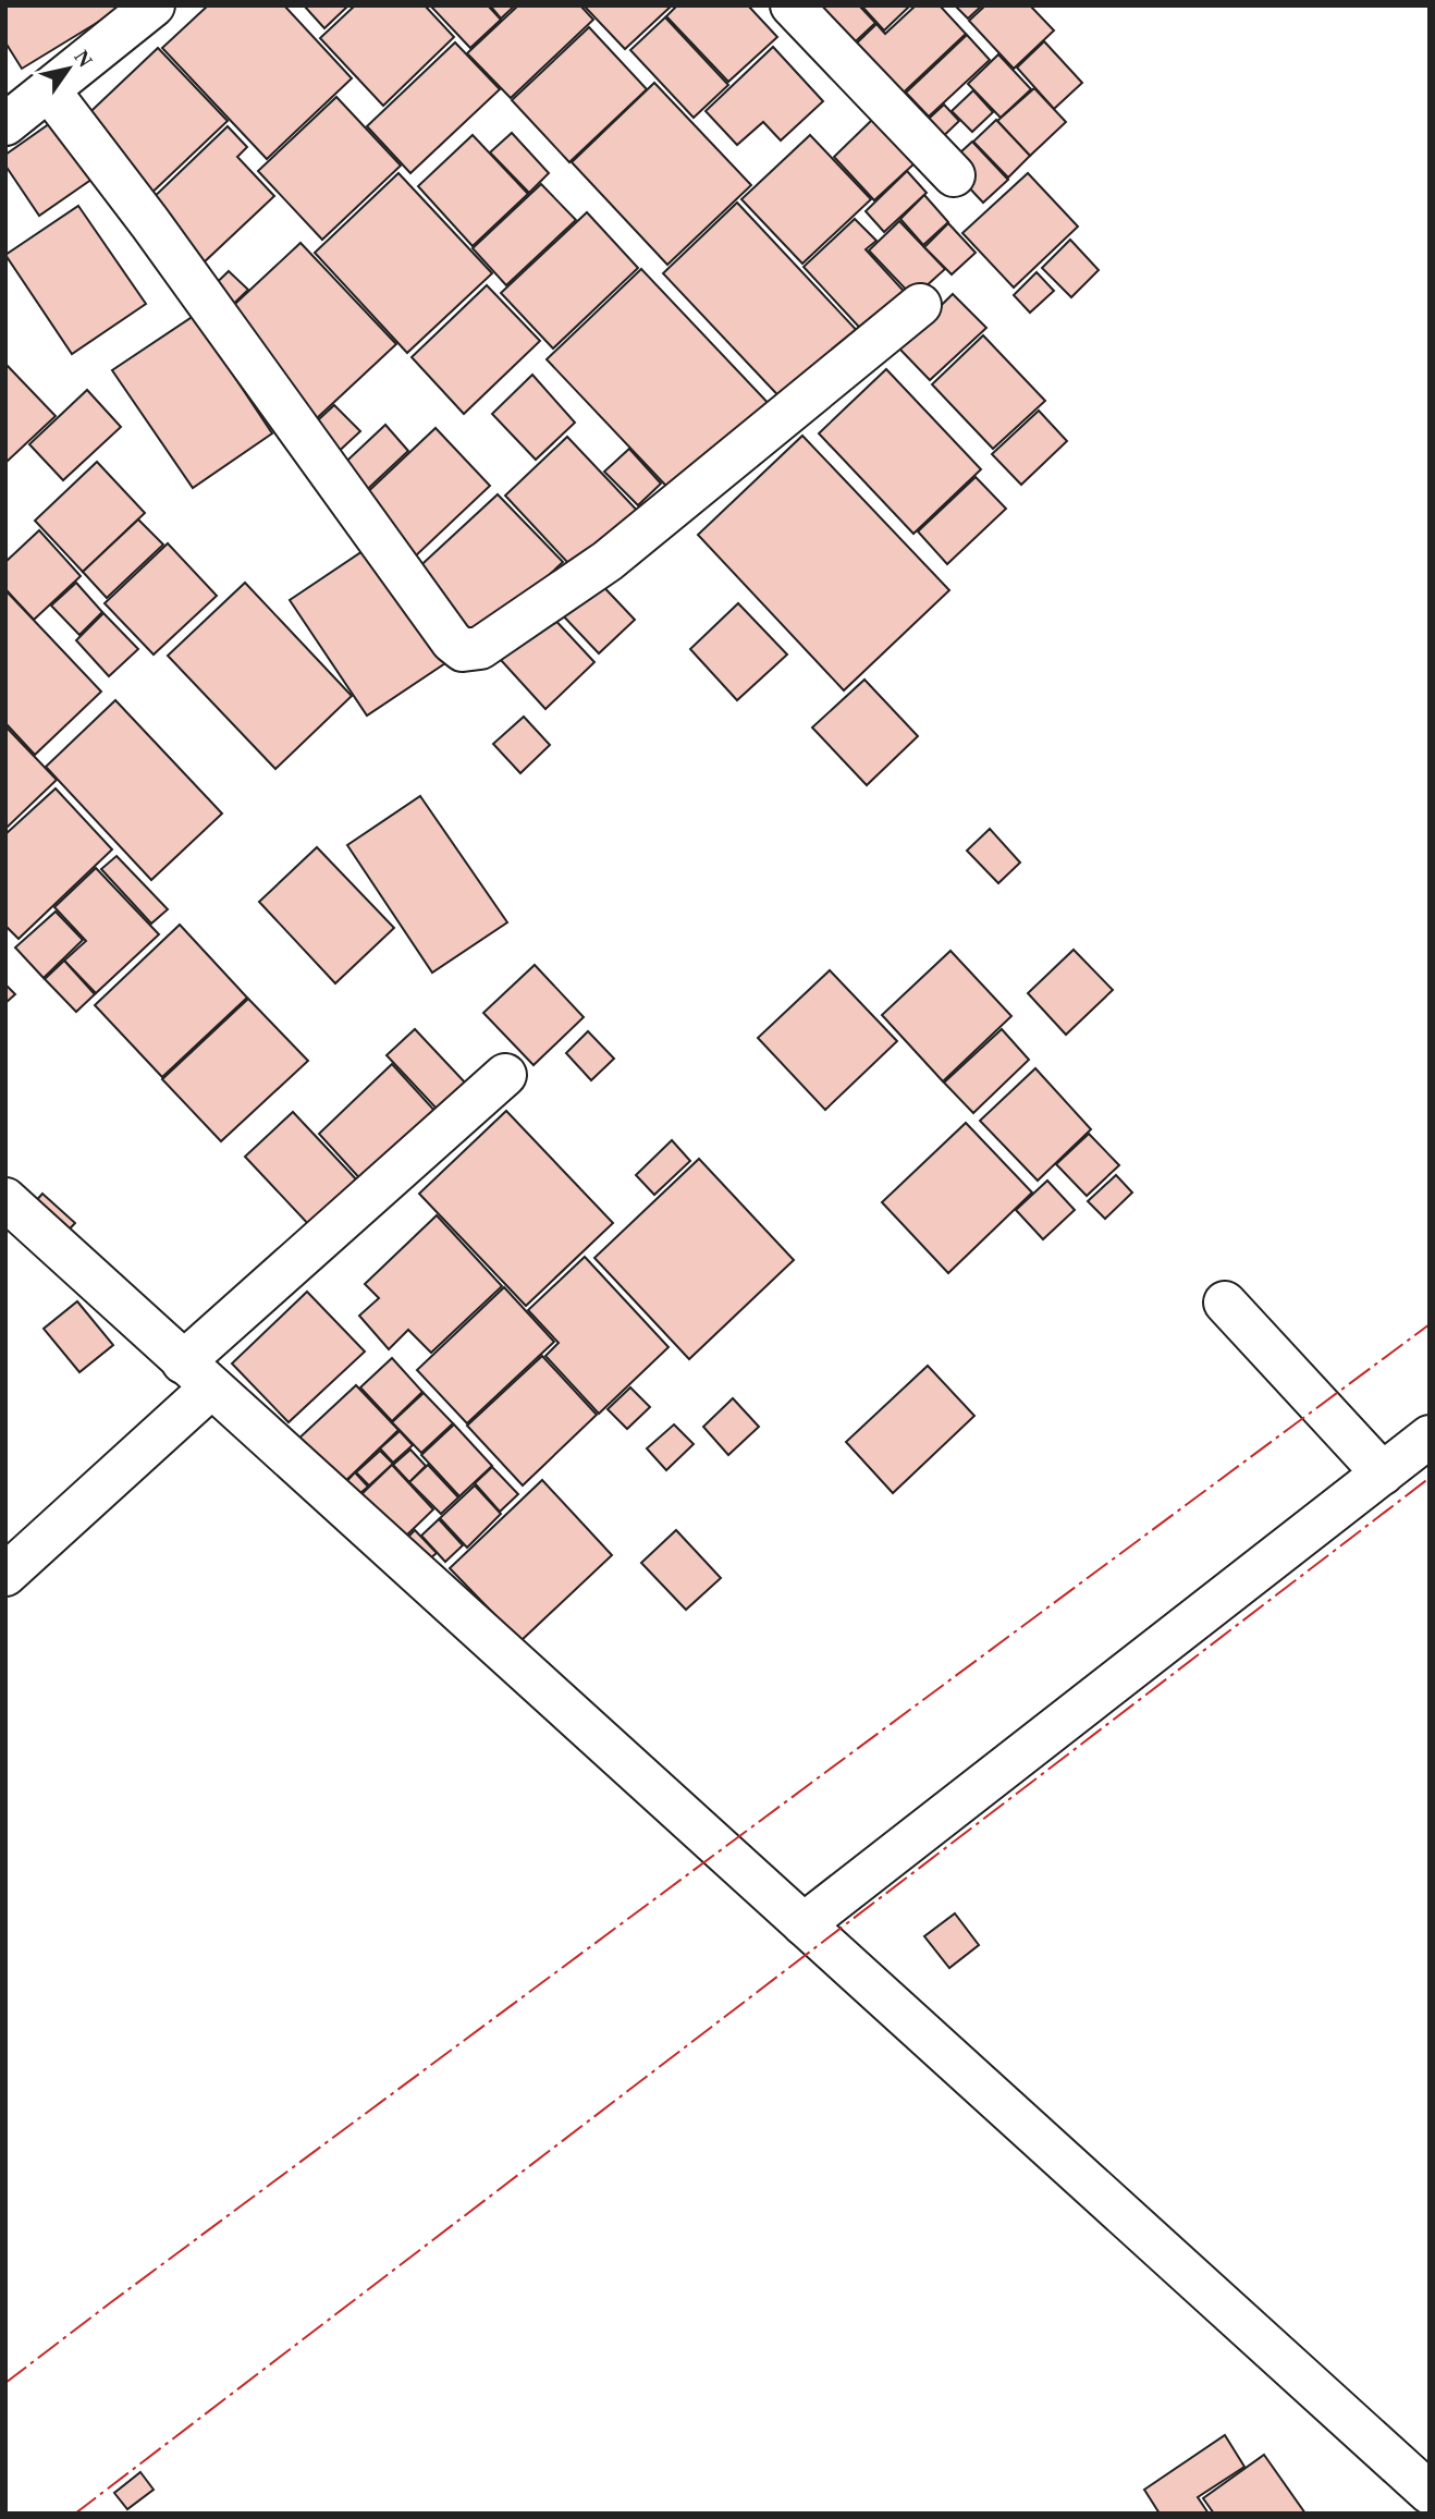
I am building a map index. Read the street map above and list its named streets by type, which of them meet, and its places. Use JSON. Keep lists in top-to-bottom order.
{
  "north": "top right"
}
